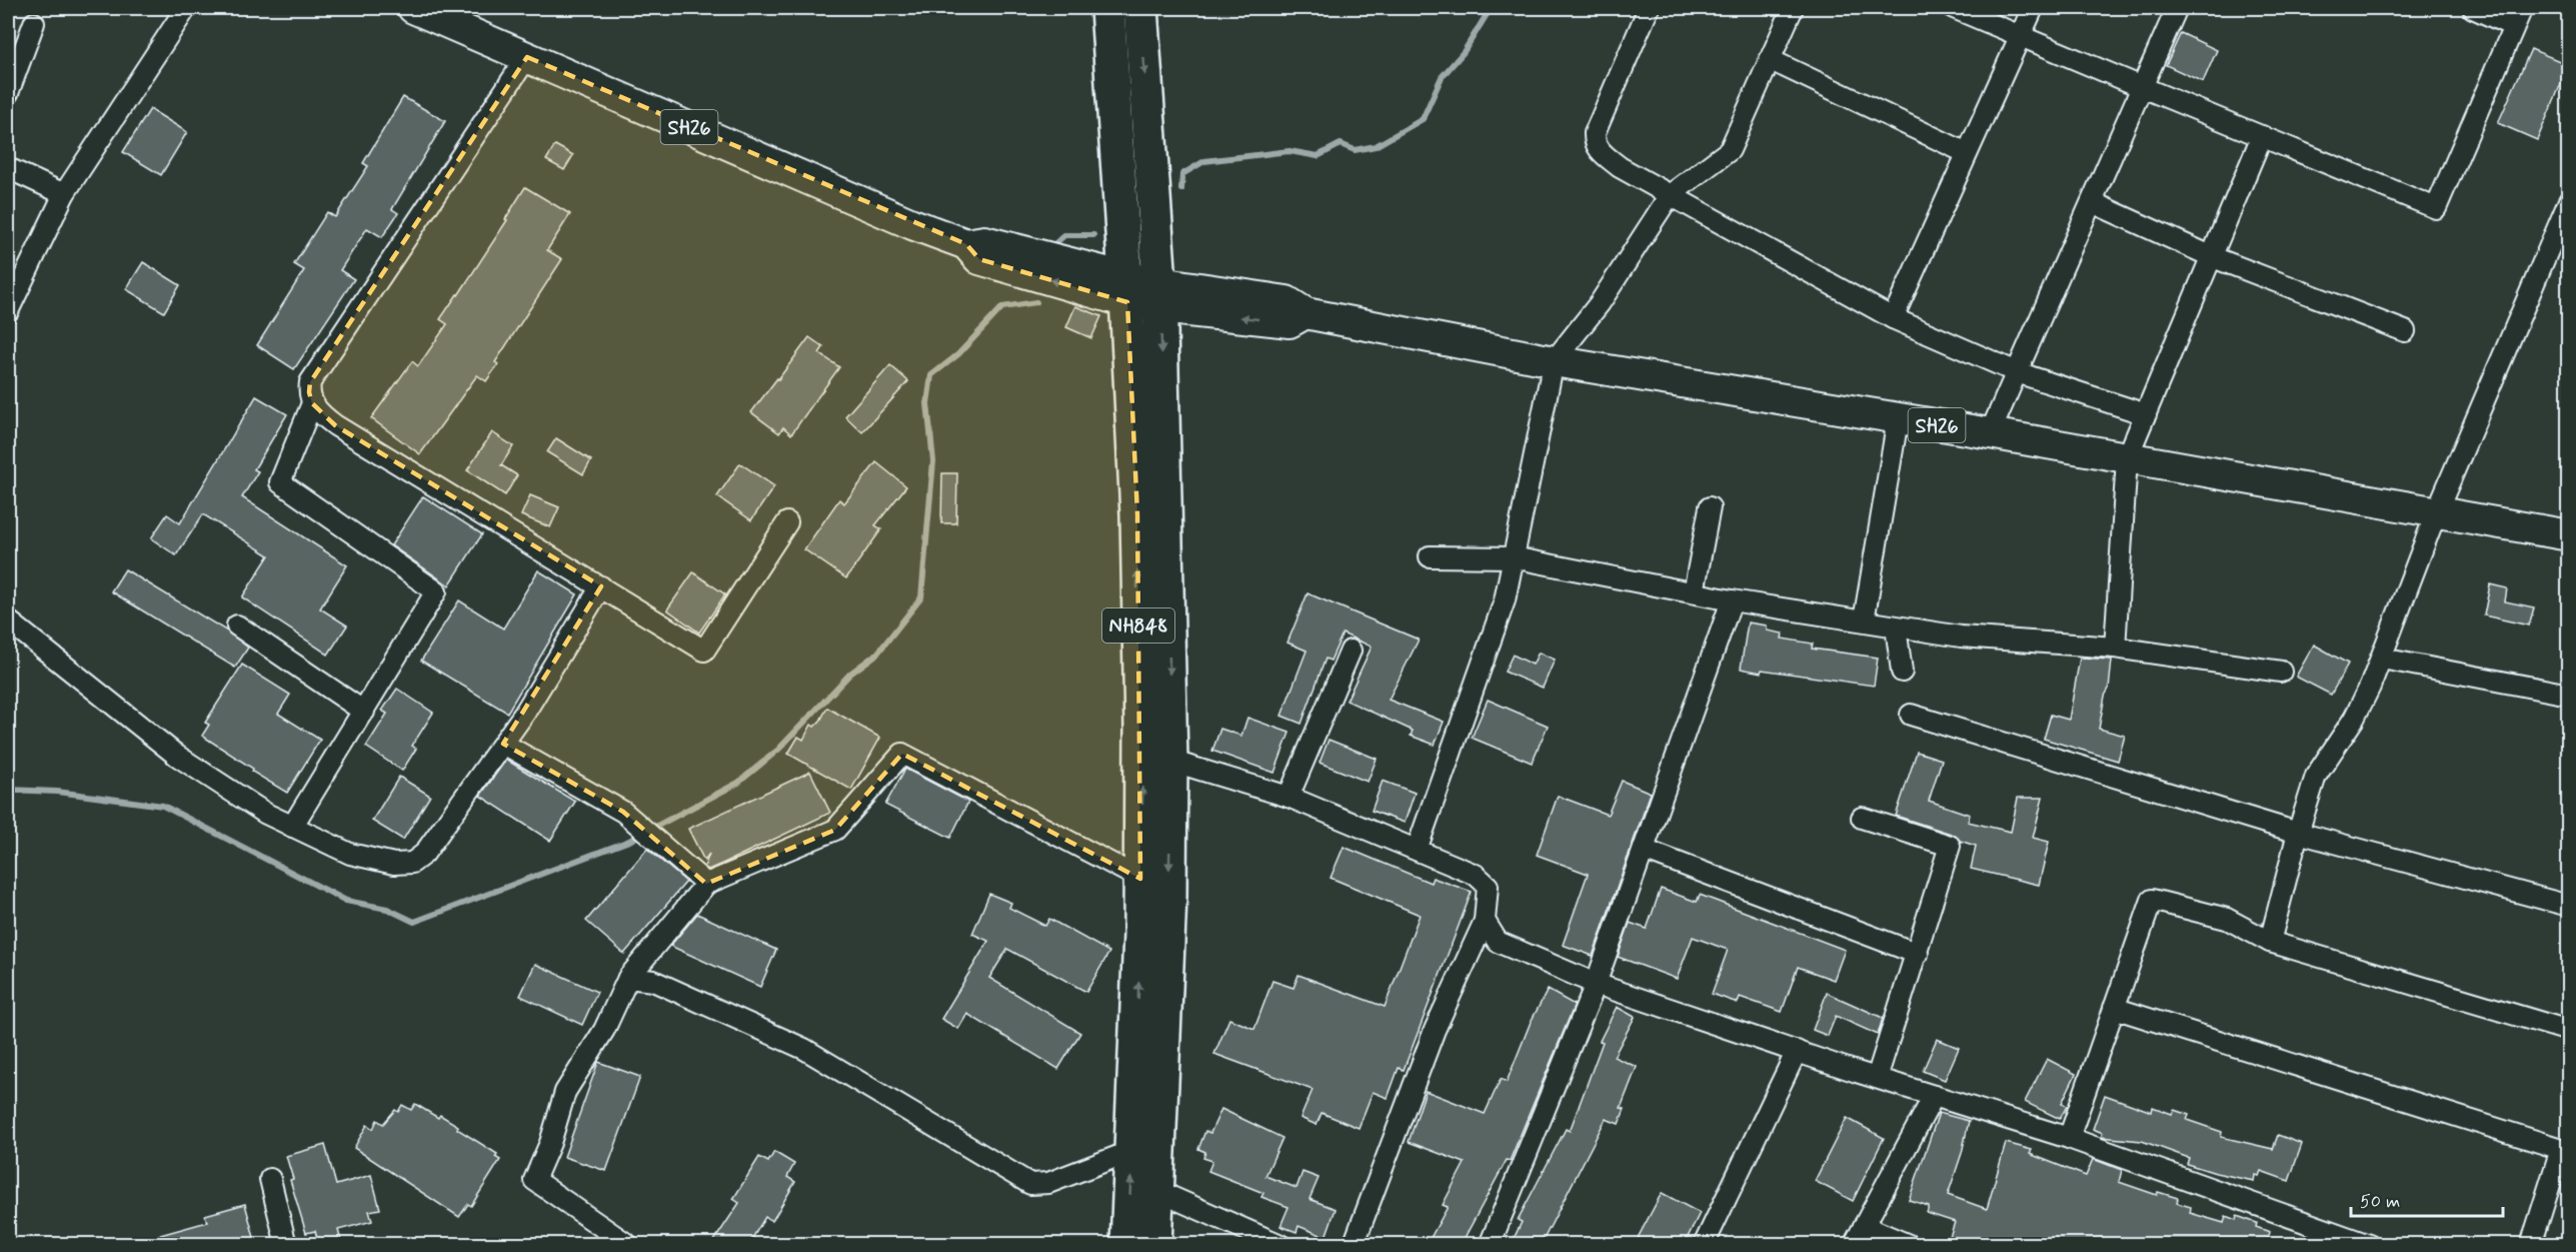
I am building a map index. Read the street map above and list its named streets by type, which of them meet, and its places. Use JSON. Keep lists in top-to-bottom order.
{
  "streets": {
    "highway": ["NH848"],
    "main road": ["SH26"]
  },
  "crossings": [
    ["SH26", "NH848"]
  ],
  "scale_bar": "50 m"
}
